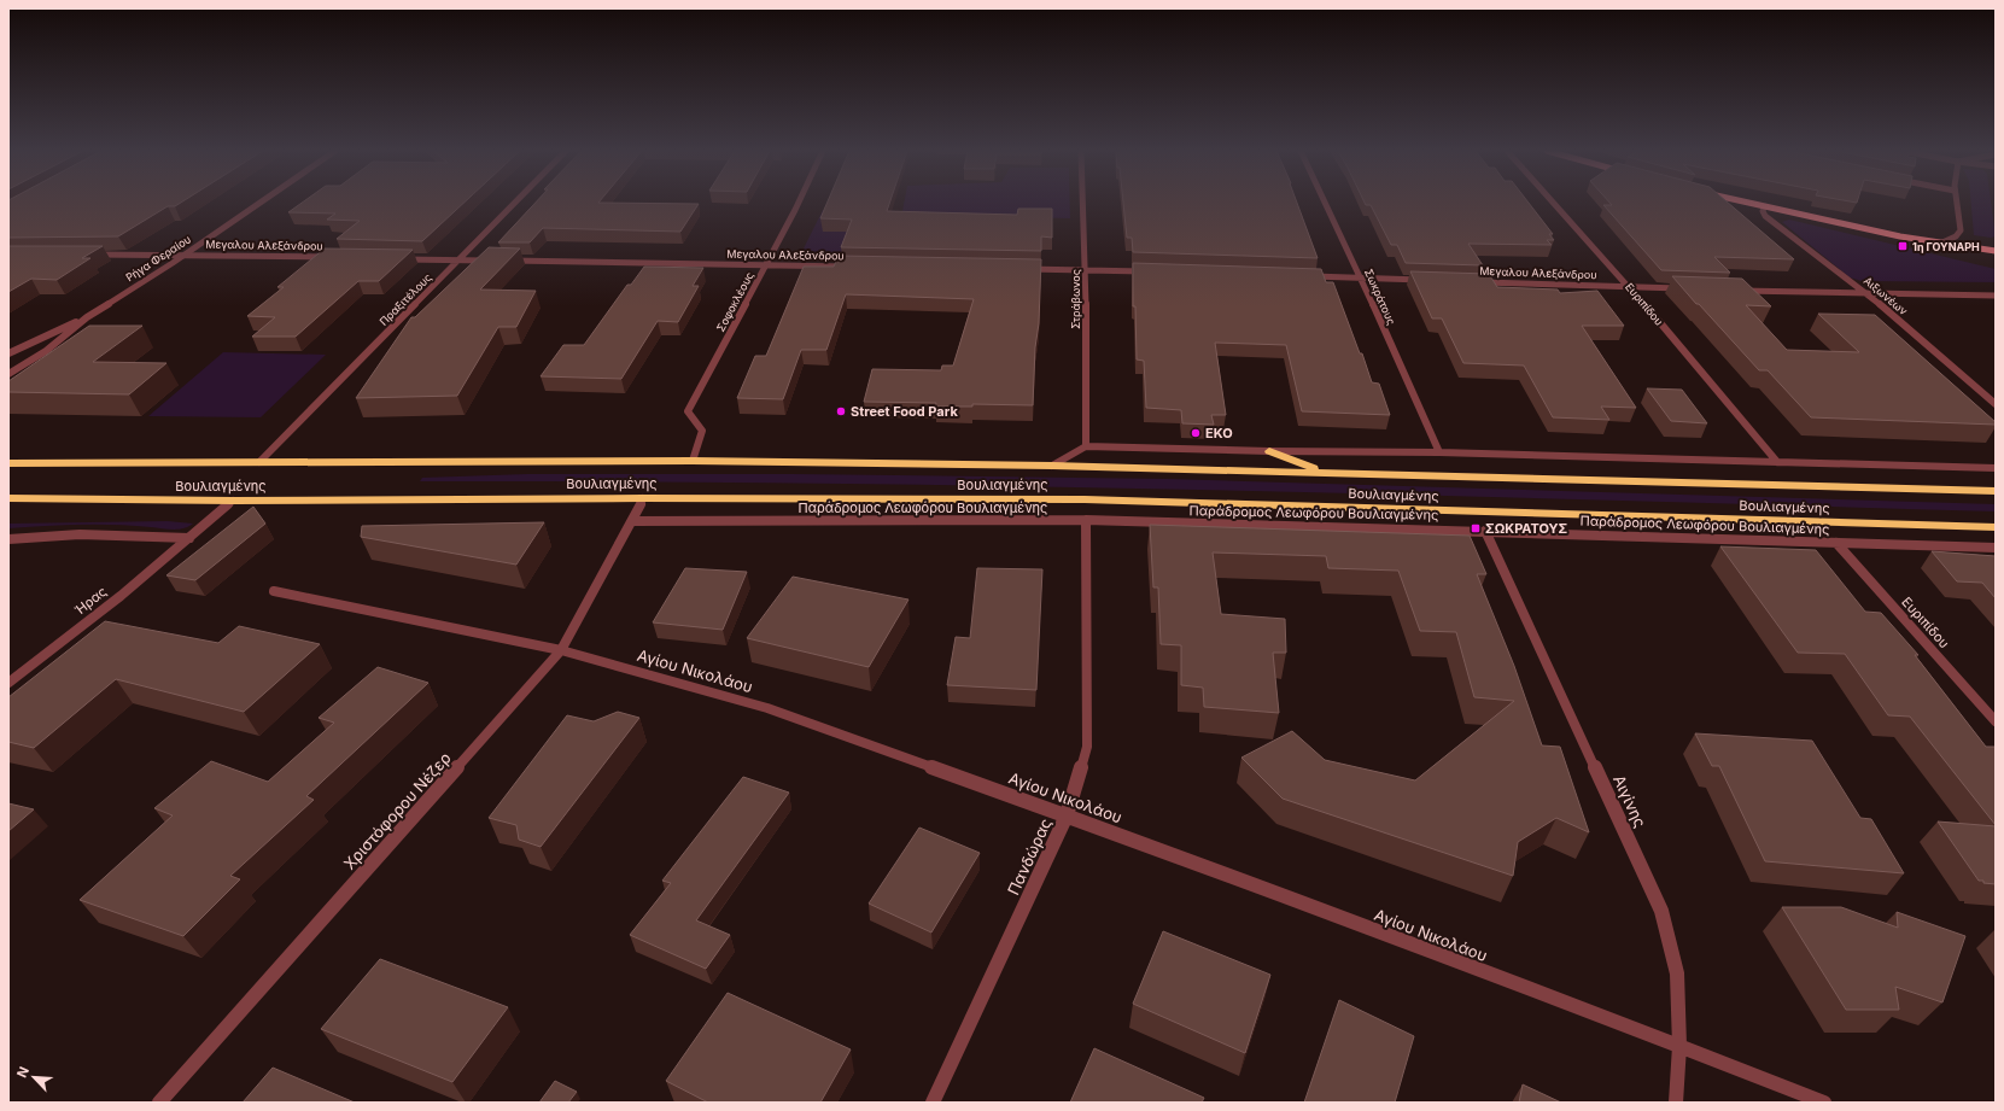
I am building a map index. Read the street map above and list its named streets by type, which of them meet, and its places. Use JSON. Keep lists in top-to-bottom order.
{
  "streets": {
    "main road": ["Βουλιαγμένης"],
    "street": [
      "Μεγαλου Αλεξάνδρου",
      "Ρήγα Φεραίου",
      "Αιξωνέων",
      "Σωκράτους",
      "Πραξιτέλους",
      "Στράβωνος",
      "Σοφοκλέους",
      "Ευριπίδου",
      "Παράδρομος Λεωφόρου Βουλιαγμένης",
      "Ήρας",
      "Αγίου Νικολάου",
      "Αιγίνης",
      "Χριστόφορου Νέζερ",
      "Πανδώρας"
    ]
  },
  "crossings": [
    ["Μεγαλου Αλεξάνδρου", "Ρήγα Φεραίου"],
    ["Μεγαλου Αλεξάνδρου", "Σοφοκλέους"],
    ["Μεγαλου Αλεξάνδρου", "Ευριπίδου"],
    ["Πραξιτέλους", "Βουλιαγμένης"],
    ["Σοφοκλέους", "Βουλιαγμένης"],
    ["Ευριπίδου", "Παράδρομος Λεωφόρου Βουλιαγμένης"],
    ["Βουλιαγμένης", "Ήρας"],
    ["Βουλιαγμένης", "Χριστόφορου Νέζερ"],
    ["Παράδρομος Λεωφόρου Βουλιαγμένης", "Αιγίνης"],
    ["Παράδρομος Λεωφόρου Βουλιαγμένης", "Χριστόφορου Νέζερ"],
    ["Παράδρομος Λεωφόρου Βουλιαγμένης", "Πανδώρας"],
    ["Αγίου Νικολάου", "Αιγίνης"],
    ["Αγίου Νικολάου", "Χριστόφορου Νέζερ"],
    ["Αγίου Νικολάου", "Πανδώρας"]
  ],
  "places": {
    "transit": ["1η ΓΟΥΝΑΡΗ", "ΣΩΚΡΑΤΟΥΣ"],
    "other": ["Street Food Park", "EKO"]
  },
  "north": "top left"
}
